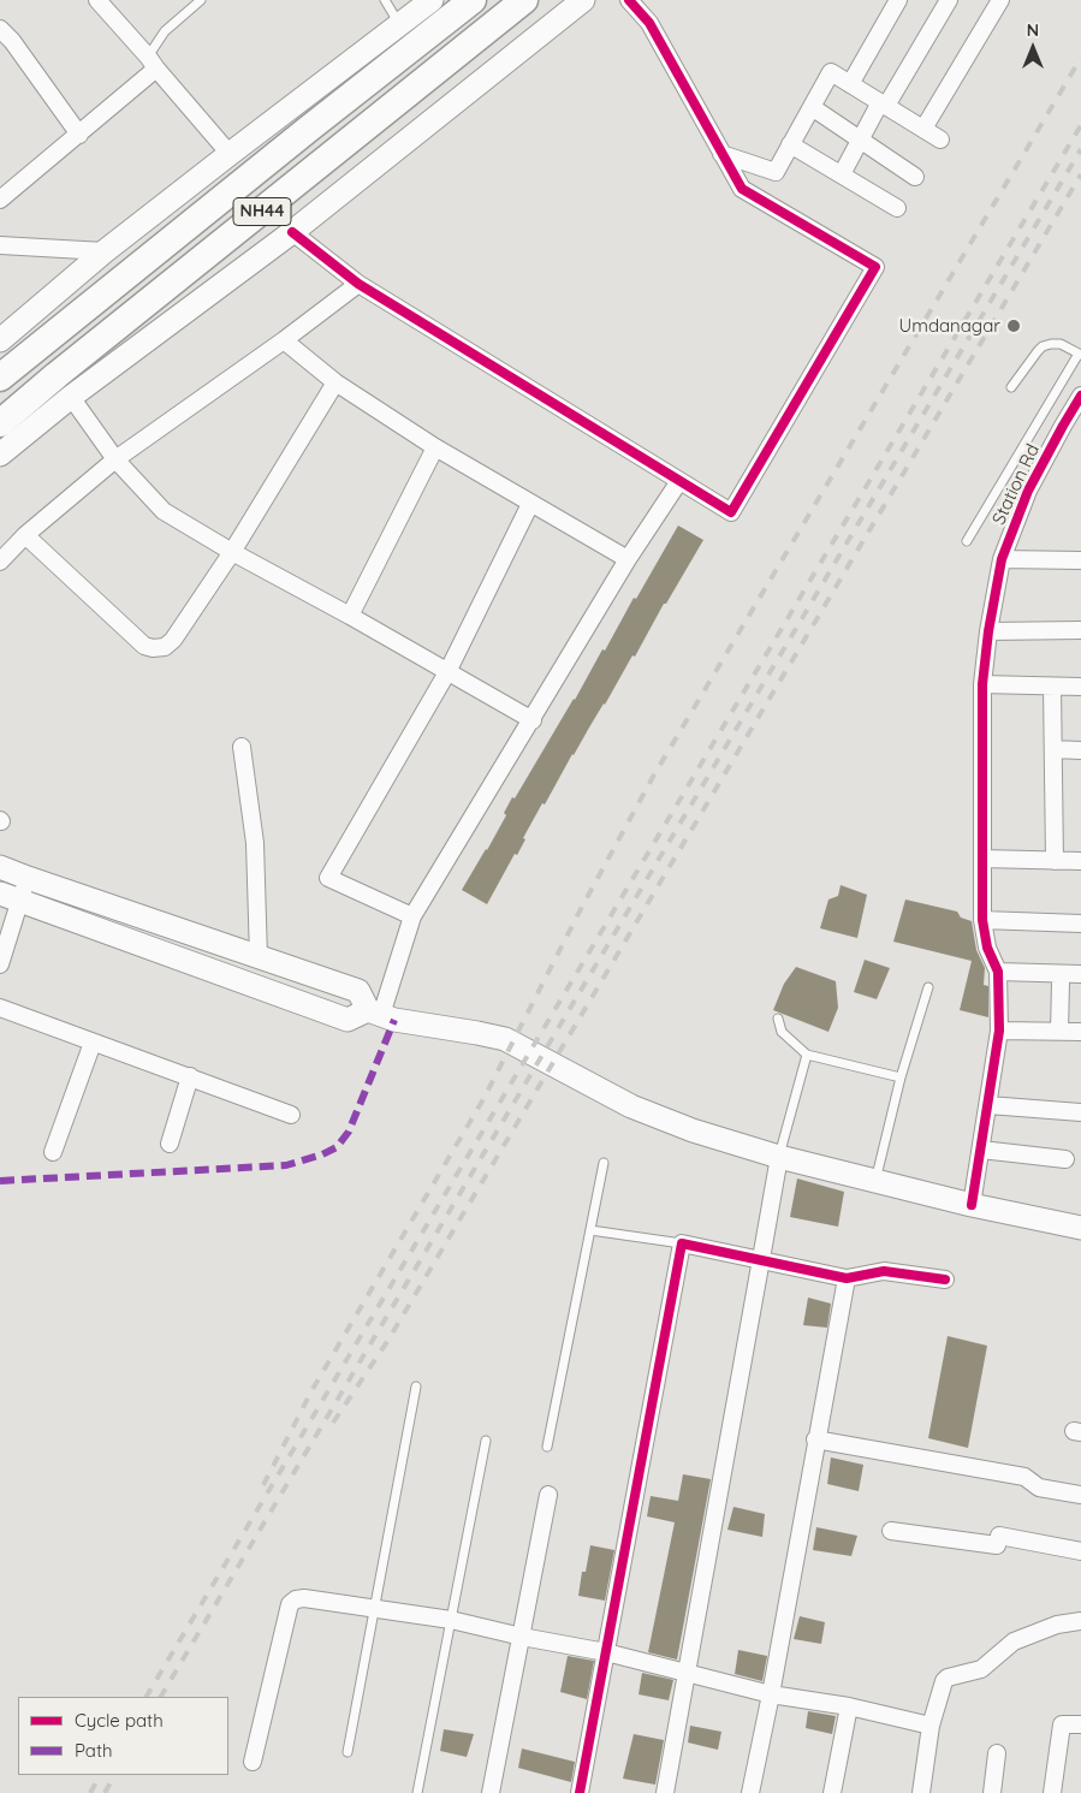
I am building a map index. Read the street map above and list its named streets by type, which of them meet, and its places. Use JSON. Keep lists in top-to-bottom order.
{
  "streets": {
    "highway": ["NH44"],
    "street": ["Station Rd"]
  },
  "places": ["Umdanagar"],
  "legend": ["Cycle path", "Path"],
  "north": "top"
}
